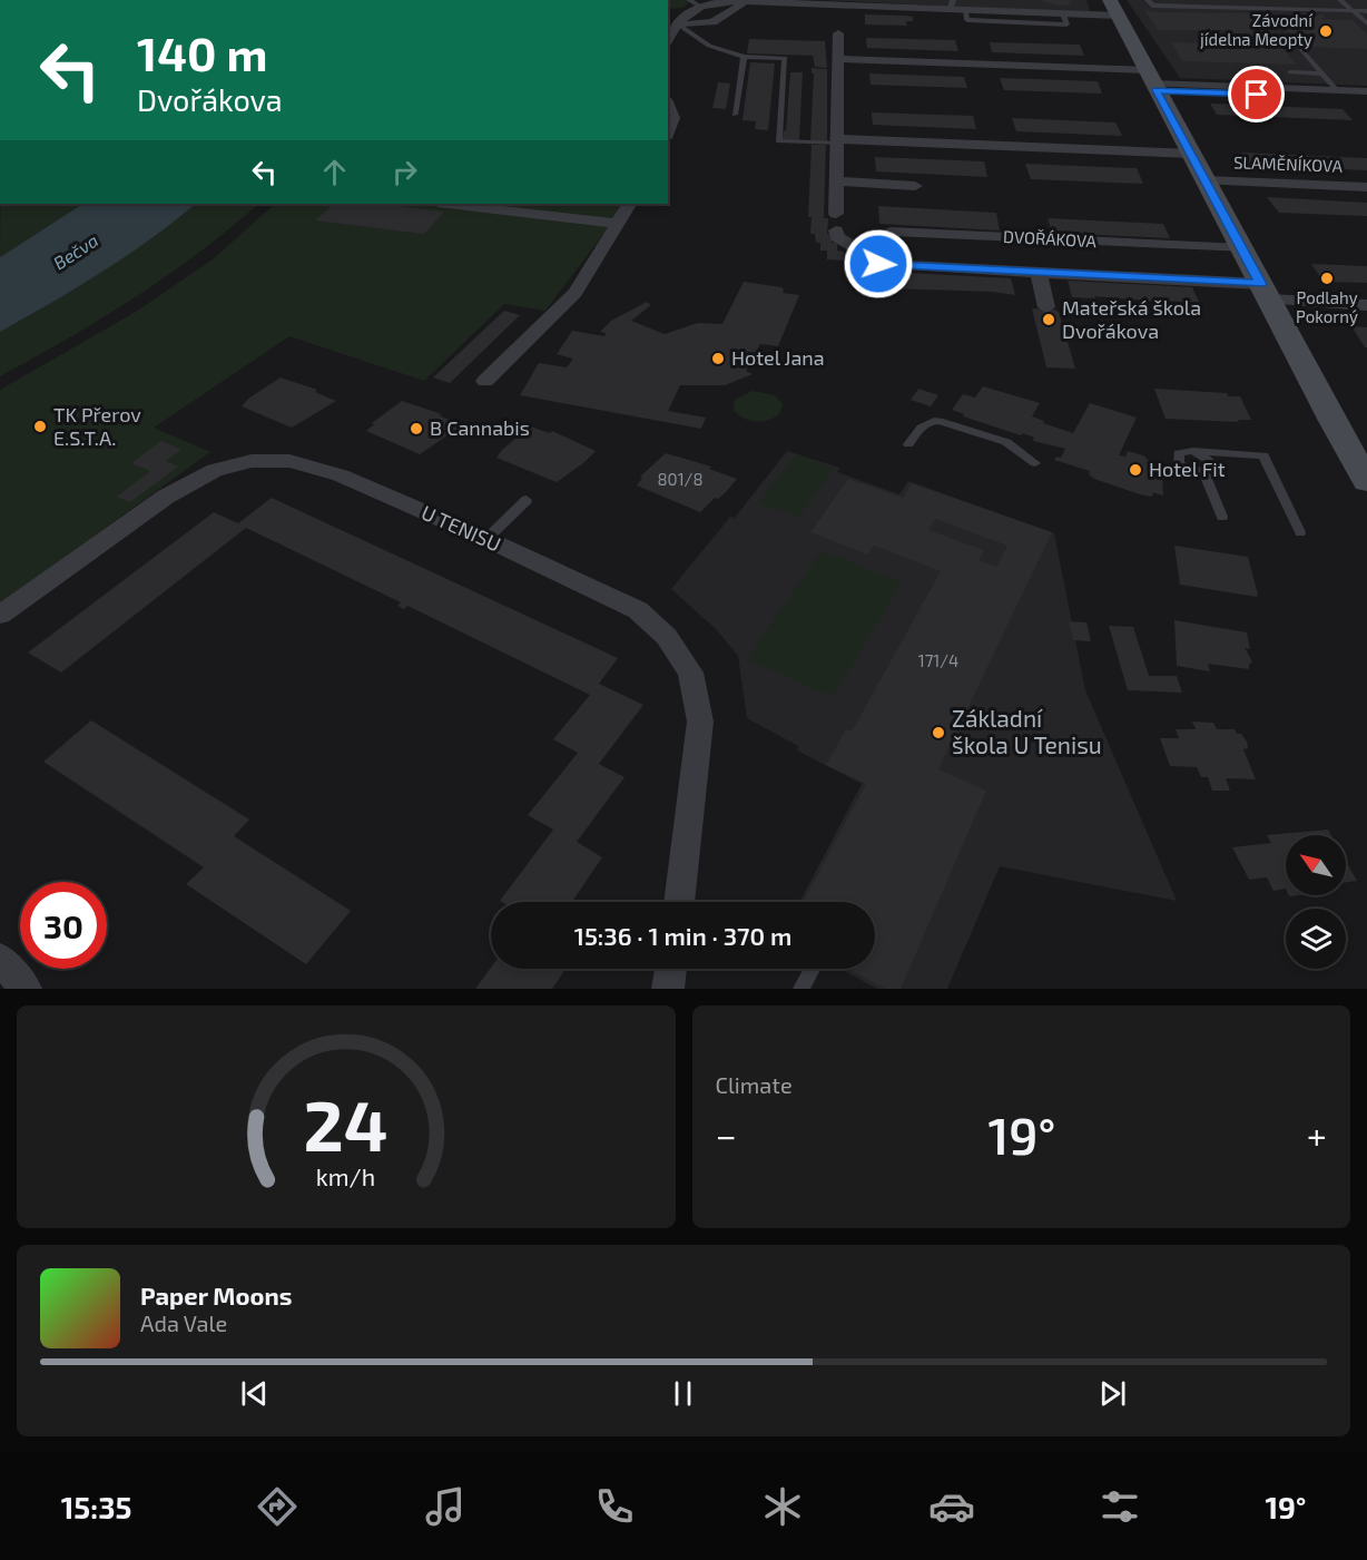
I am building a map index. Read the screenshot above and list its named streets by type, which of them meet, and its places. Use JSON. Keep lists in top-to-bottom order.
{
  "streets": {
    "street": ["SLAMĚNÍKOVA", "DVOŘÁKOVA", "U TENISU"]
  },
  "water": ["Bečva"],
  "places": [
    "Závodní jídelna Meopty",
    "Podlahy Pokorný",
    "Mateřská škola Dvořákova",
    "Hotel Jana",
    "TK Přerov E.S.T.A.",
    "B Cannabis",
    "Hotel Fit",
    "Základní škola U Tenisu"
  ],
  "house_numbers": ["801/8", "171/4"],
  "north": "top left",
  "page": {
    "turn": ["140 m", "Dvořákova"],
    "limit": "30",
    "trip": "15:36 · 1 min · 370 m",
    "tile": "Climate",
    "heat": ["−", "19°", "+"],
    "song": ["Paper Moons", "Ada Vale"],
    "tabs": ["15:35", "19°"],
    "gauge": ["24", "km/h"]
  }
}
